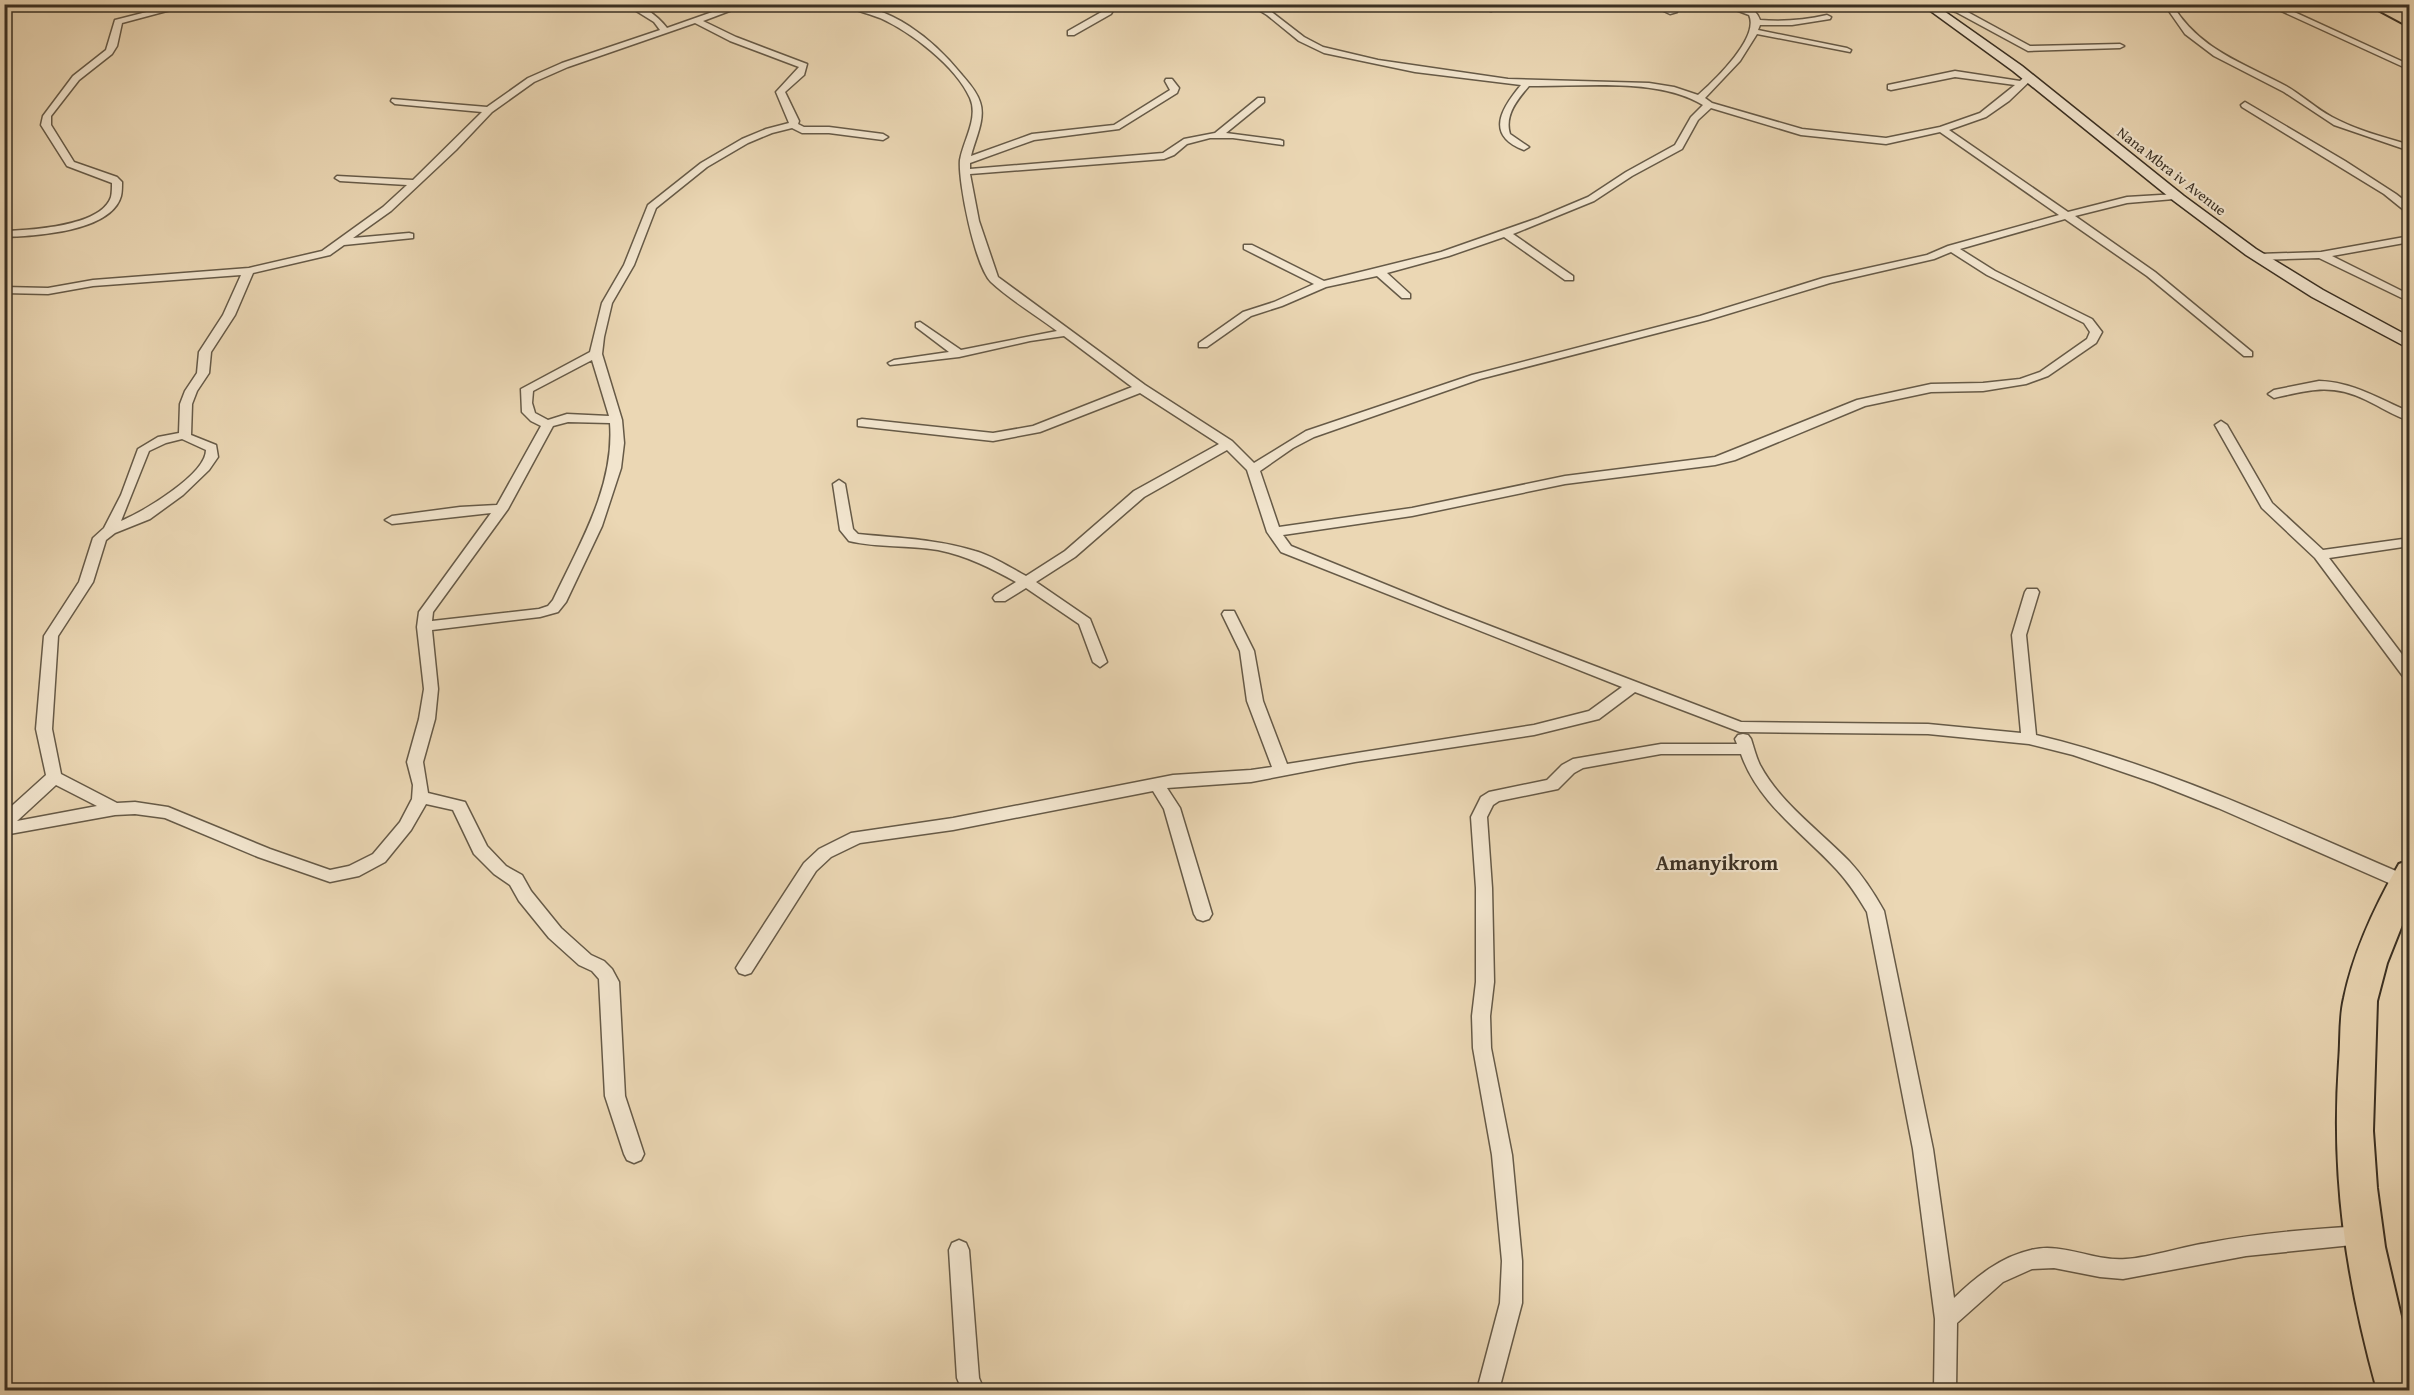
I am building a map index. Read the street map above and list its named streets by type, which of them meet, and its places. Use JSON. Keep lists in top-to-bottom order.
{
  "streets": {
    "street": ["Nana Mbra ⅳ Avenue"]
  },
  "districts": ["Amanyikrom"]
}
